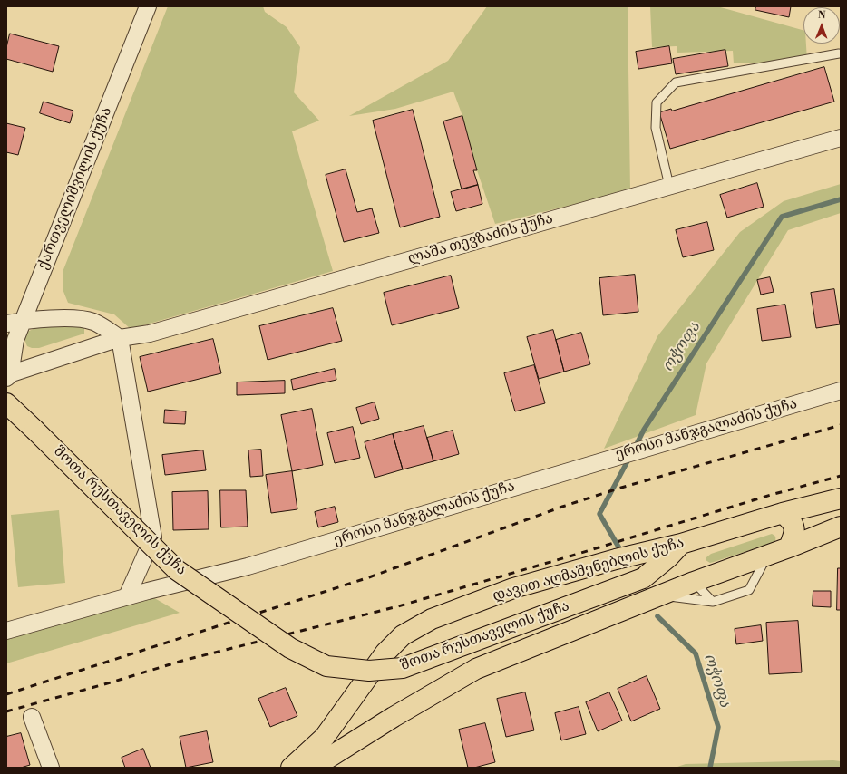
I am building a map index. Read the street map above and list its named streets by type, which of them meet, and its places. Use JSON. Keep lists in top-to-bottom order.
{
  "streets": {
    "main road": ["შოთა რუსთაველის ქუჩა", "დავით აღმაშენებლის ქუჩა"],
    "street": ["ქართველიშვილის ქუჩა", "ლაშა თევზაძის ქუჩა", "ეროსი მანჯგალაძის ქუჩა"]
  },
  "crossings": [
    ["ქართველიშვილის ქუჩა", "ლაშა თევზაძის ქუჩა"],
    ["შოთა რუსთაველის ქუჩა", "დავით აღმაშენებლის ქუჩა"]
  ],
  "water": ["ოჭოფა"],
  "north": "top"
}
